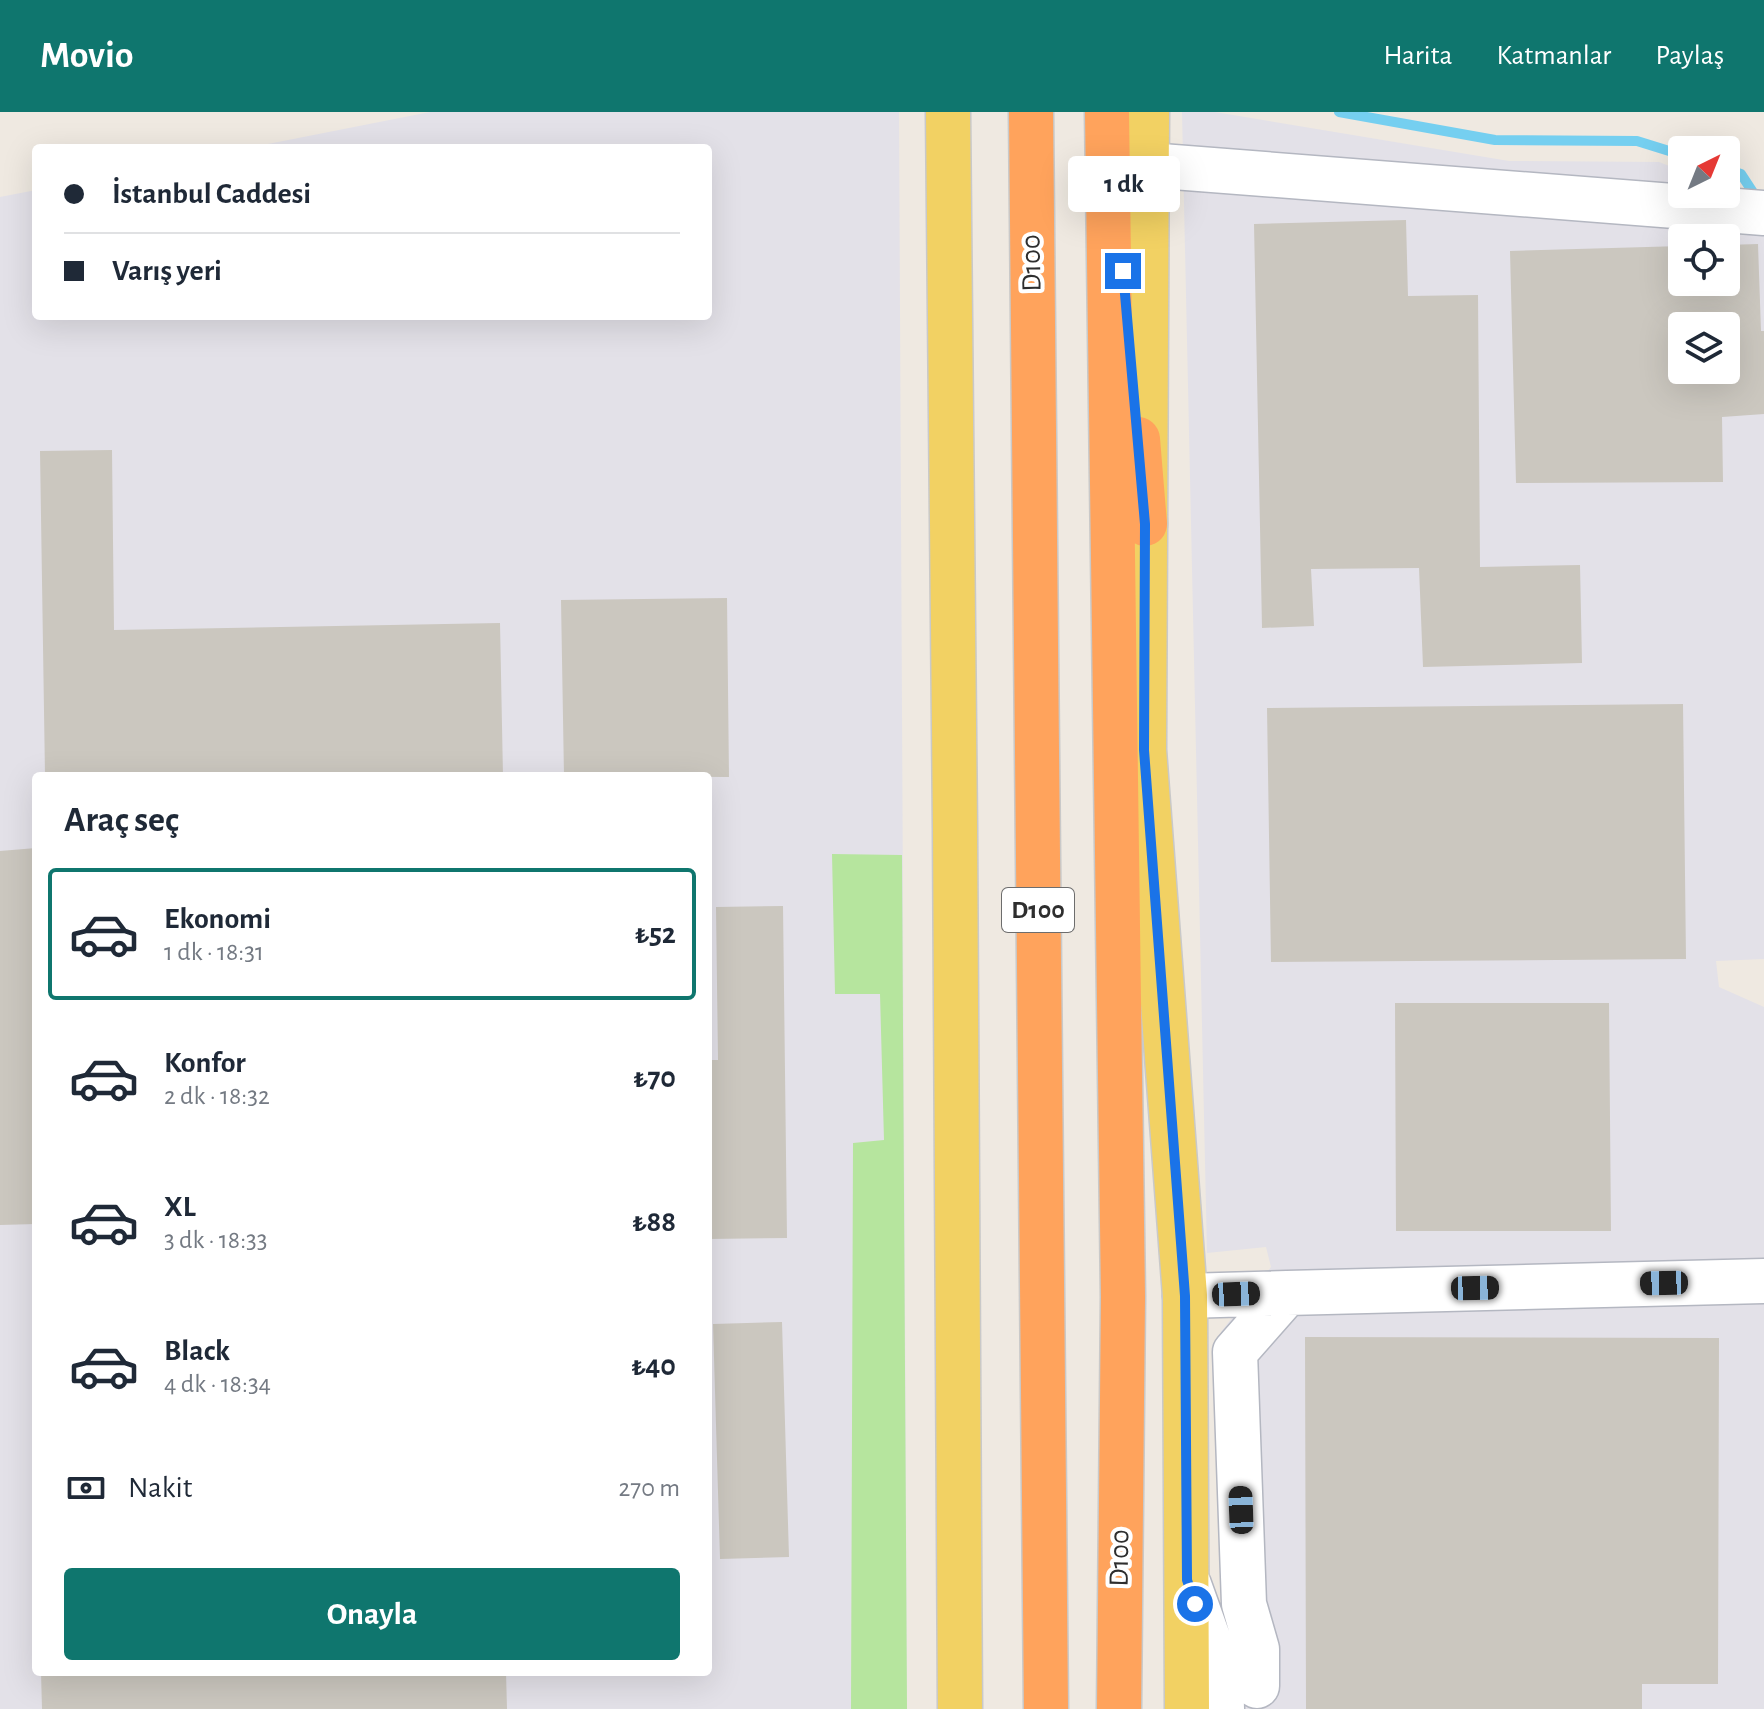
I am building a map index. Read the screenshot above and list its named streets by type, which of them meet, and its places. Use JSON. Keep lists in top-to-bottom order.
{
  "streets": {
    "highway": ["D100"]
  },
  "north": "top right",
  "page": {
    "header": "Movio",
    "nav": ["Harita", "Katmanlar", "Paylaş"],
    "banner": ["İstanbul Caddesi", "Varış yeri"],
    "bubble": "1 dk",
    "heading": "Araç seç",
    "list": [
      {
        "name": "Ekonomi",
        "note": "1 dk · 18:31",
        "value": "₺52"
      },
      {
        "name": "Konfor",
        "note": "2 dk · 18:32",
        "value": "₺70"
      },
      {
        "name": "XL",
        "note": "3 dk · 18:33",
        "value": "₺88"
      },
      {
        "name": "Black",
        "note": "4 dk · 18:34",
        "value": "₺40"
      }
    ],
    "pay": ["Nakit", "270 m"],
    "buttons": "Onayla"
  }
}
